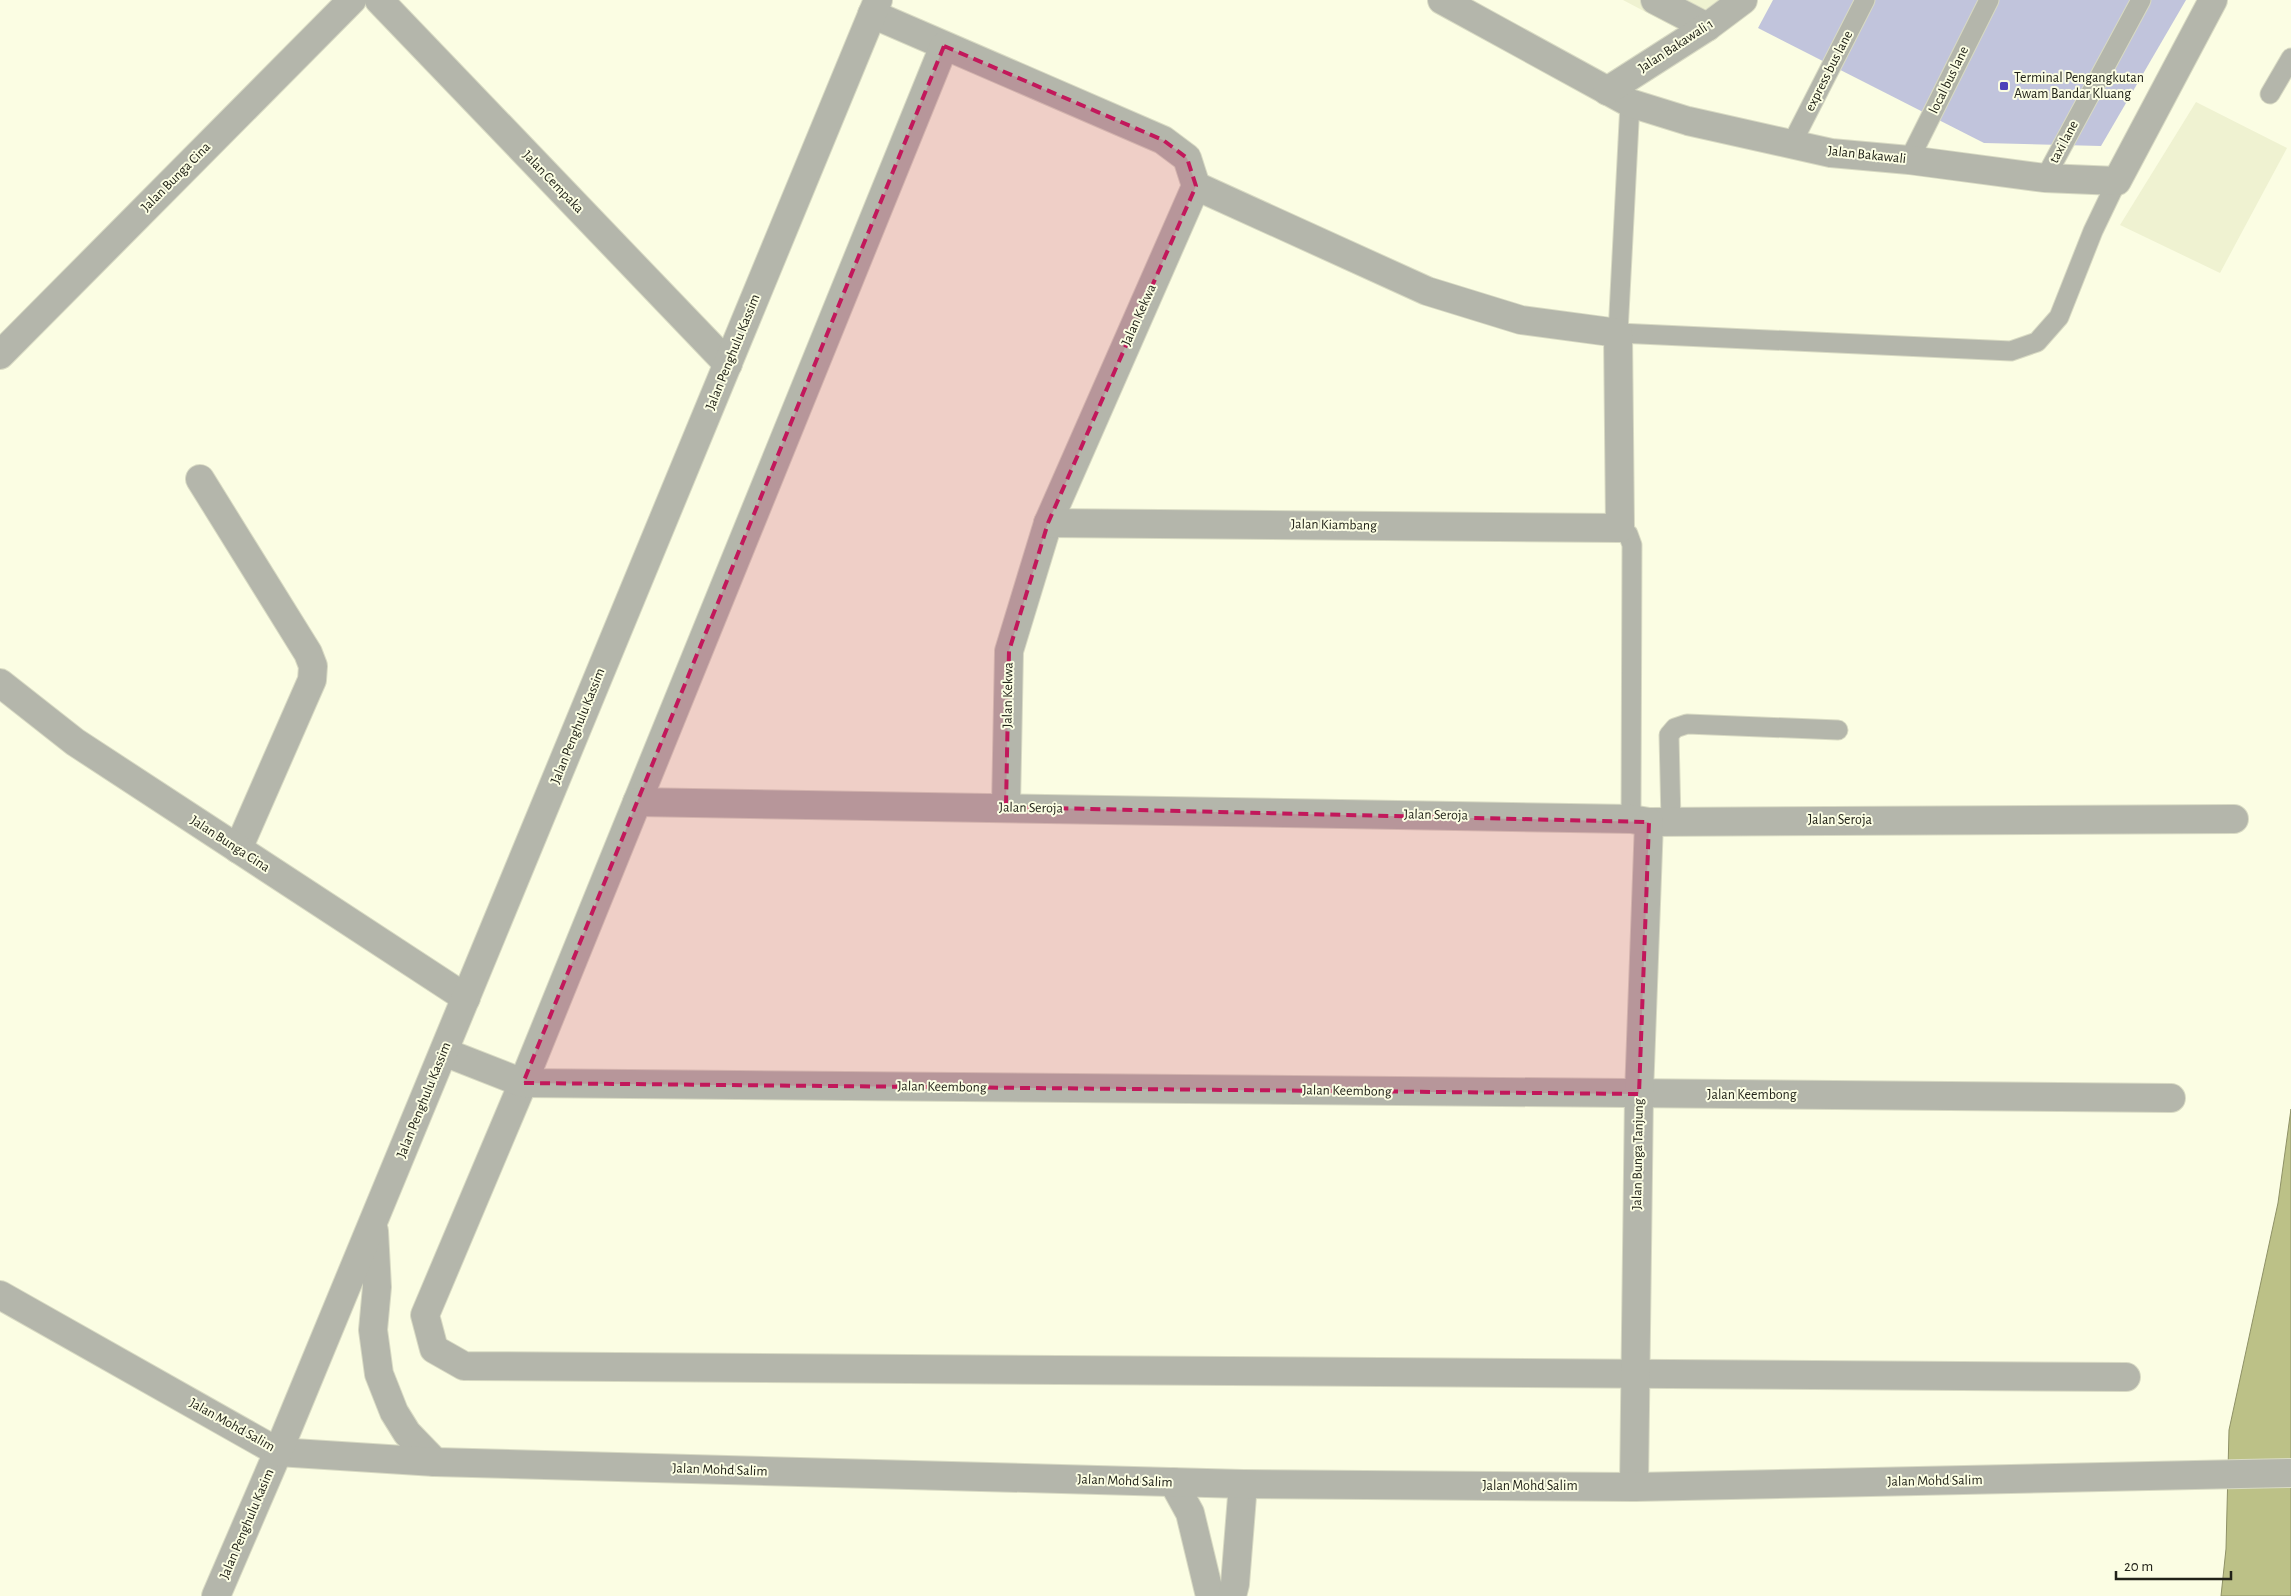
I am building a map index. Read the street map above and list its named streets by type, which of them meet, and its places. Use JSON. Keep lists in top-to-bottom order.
{
  "streets": {
    "street": [
      "Jalan Bakawali 1",
      "Jalan Bakawali",
      "Jalan Bunga Cina",
      "Jalan Cempaka",
      "Jalan Kekwa",
      "Jalan Penghulu Kassim",
      "Jalan Kiambang",
      "Jalan Seroja",
      "Jalan Keembong",
      "Jalan Bunga Tanjung",
      "Jalan Mohd Salim",
      "Jalan Penghulu Kasim"
    ],
    "lane": ["express bus lane", "local bus lane", "taxi lane"]
  },
  "crossings": [
    ["Jalan Bakawali 1", "Jalan Bakawali"],
    ["express bus lane", "Jalan Bakawali"],
    ["local bus lane", "Jalan Bakawali"],
    ["taxi lane", "Jalan Bakawali"],
    ["Jalan Bunga Cina", "Jalan Penghulu Kassim"],
    ["Jalan Cempaka", "Jalan Penghulu Kassim"],
    ["Jalan Kekwa", "Jalan Kiambang"],
    ["Jalan Kekwa", "Jalan Seroja"],
    ["Jalan Penghulu Kassim", "Jalan Mohd Salim"],
    ["Jalan Penghulu Kassim", "Jalan Penghulu Kasim"],
    ["Jalan Seroja", "Jalan Bunga Tanjung"],
    ["Jalan Keembong", "Jalan Bunga Tanjung"],
    ["Jalan Bunga Tanjung", "Jalan Mohd Salim"],
    ["Jalan Mohd Salim", "Jalan Penghulu Kasim"]
  ],
  "places": {
    "transit": ["Terminal Pengangkutan Awam Bandar Kluang"]
  },
  "scale_bar": "20 m"
}
